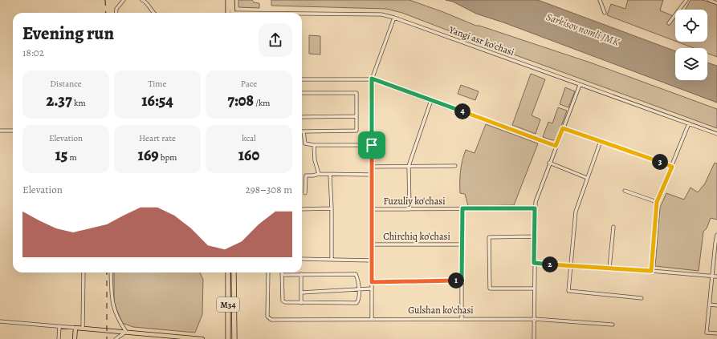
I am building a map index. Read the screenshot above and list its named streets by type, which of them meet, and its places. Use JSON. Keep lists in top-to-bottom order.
{
  "streets": {
    "highway": ["M34"],
    "street": [
      "Yangi asr ko'chasi",
      "Fuzuliy ko'chasi",
      "Chirchiq ko'chasi",
      "Gulshan ko'chasi"
    ]
  },
  "water": ["Sarkisov nomli JMK"],
  "page": {
    "heading": ["Evening run", "18:02"],
    "stats": [
      ["Distance", "2.37 km"],
      ["Time", "16:54"],
      ["Pace", "7:08 /km"],
      ["Elevation", "15 m"],
      ["Heart rate", "169 bpm"],
      ["kcal", "160"]
    ],
    "pins": [
      "4",
      "3",
      "2",
      "1"
    ],
    "chart": ["Elevation", "298–308 m"]
  }
}
